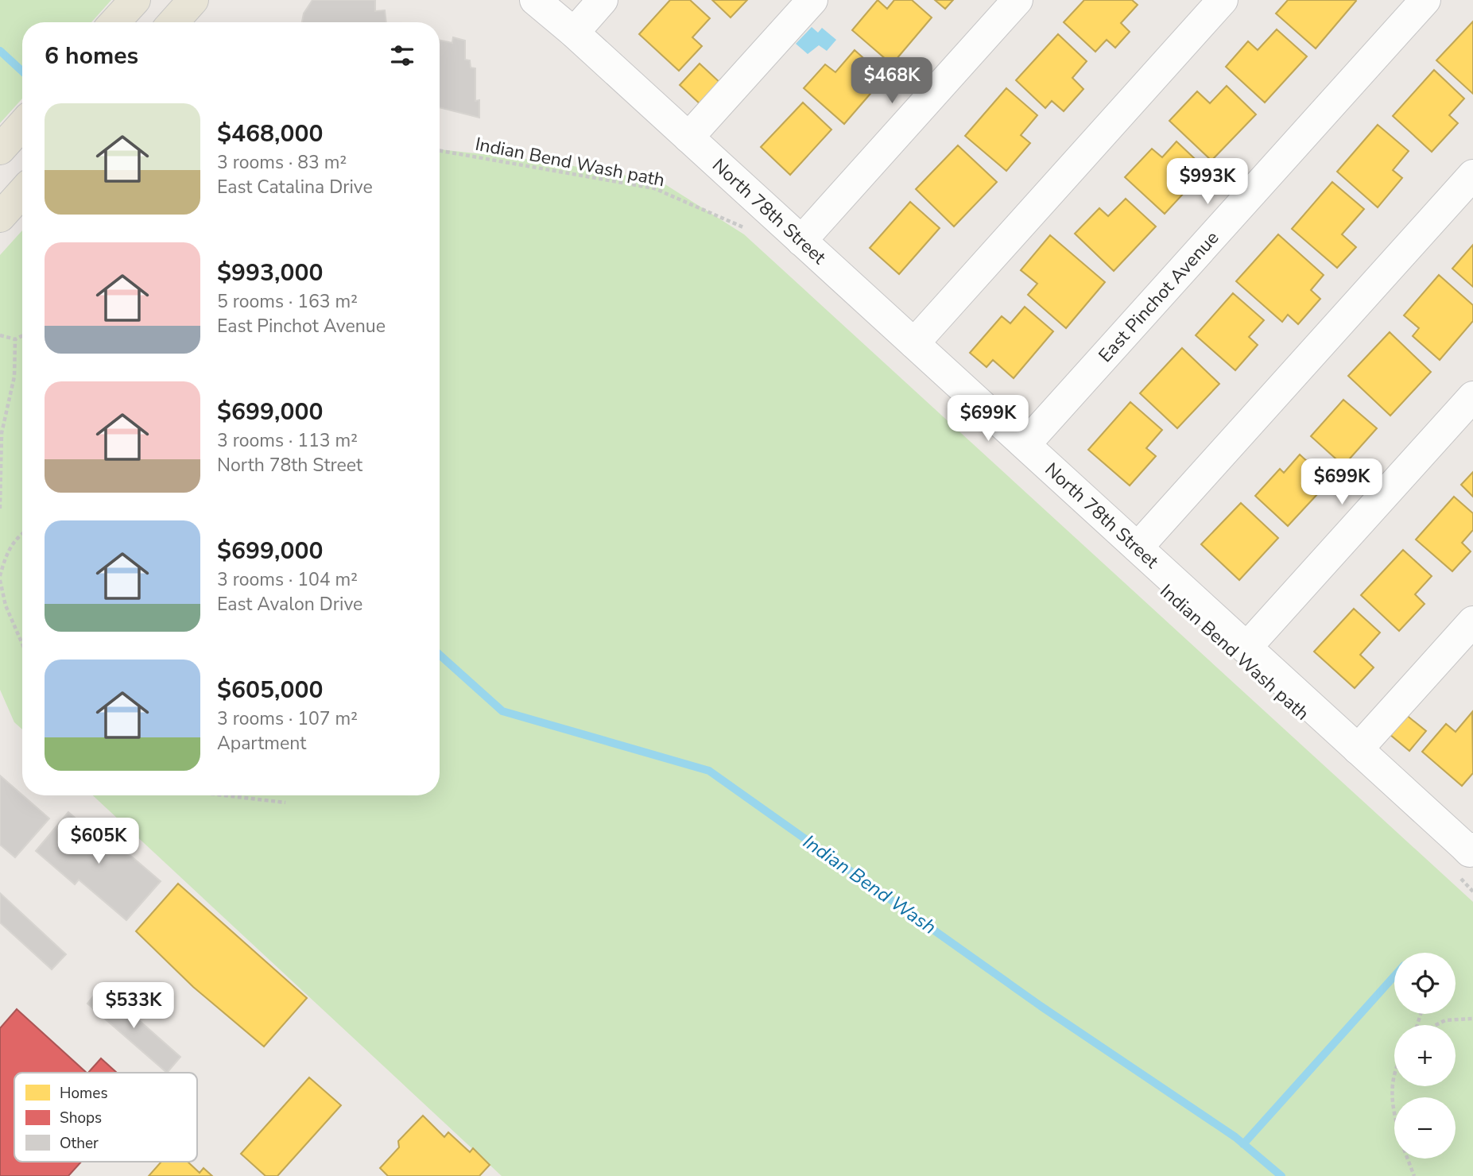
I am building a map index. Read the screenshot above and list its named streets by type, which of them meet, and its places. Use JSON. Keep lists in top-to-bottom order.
{
  "streets": {
    "street": ["North 78th Street", "East Pinchot Avenue"],
    "path": ["Indian Bend Wash path"]
  },
  "crossings": [
    ["North 78th Street", "East Pinchot Avenue"]
  ],
  "water": ["Indian Bend Wash"],
  "legend": ["Homes", "Shops", "Other"],
  "page": {
    "heading": "6 homes",
    "price": [
      "$468K",
      "$993K",
      "$699K",
      "$699K",
      "$605K",
      "$533K"
    ],
    "list": [
      {
        "name": "$468,000",
        "note": "3 rooms · 83 m² · East Catalina Drive"
      },
      {
        "name": "$993,000",
        "note": "5 rooms · 163 m² · East Pinchot Avenue"
      },
      {
        "name": "$699,000",
        "note": "3 rooms · 113 m² · North 78th Street"
      },
      {
        "name": "$699,000",
        "note": "3 rooms · 104 m² · East Avalon Drive"
      },
      {
        "name": "$605,000",
        "note": "3 rooms · 107 m² · Apartment"
      }
    ],
    "map_buttons": ["+", "−"]
  }
}
